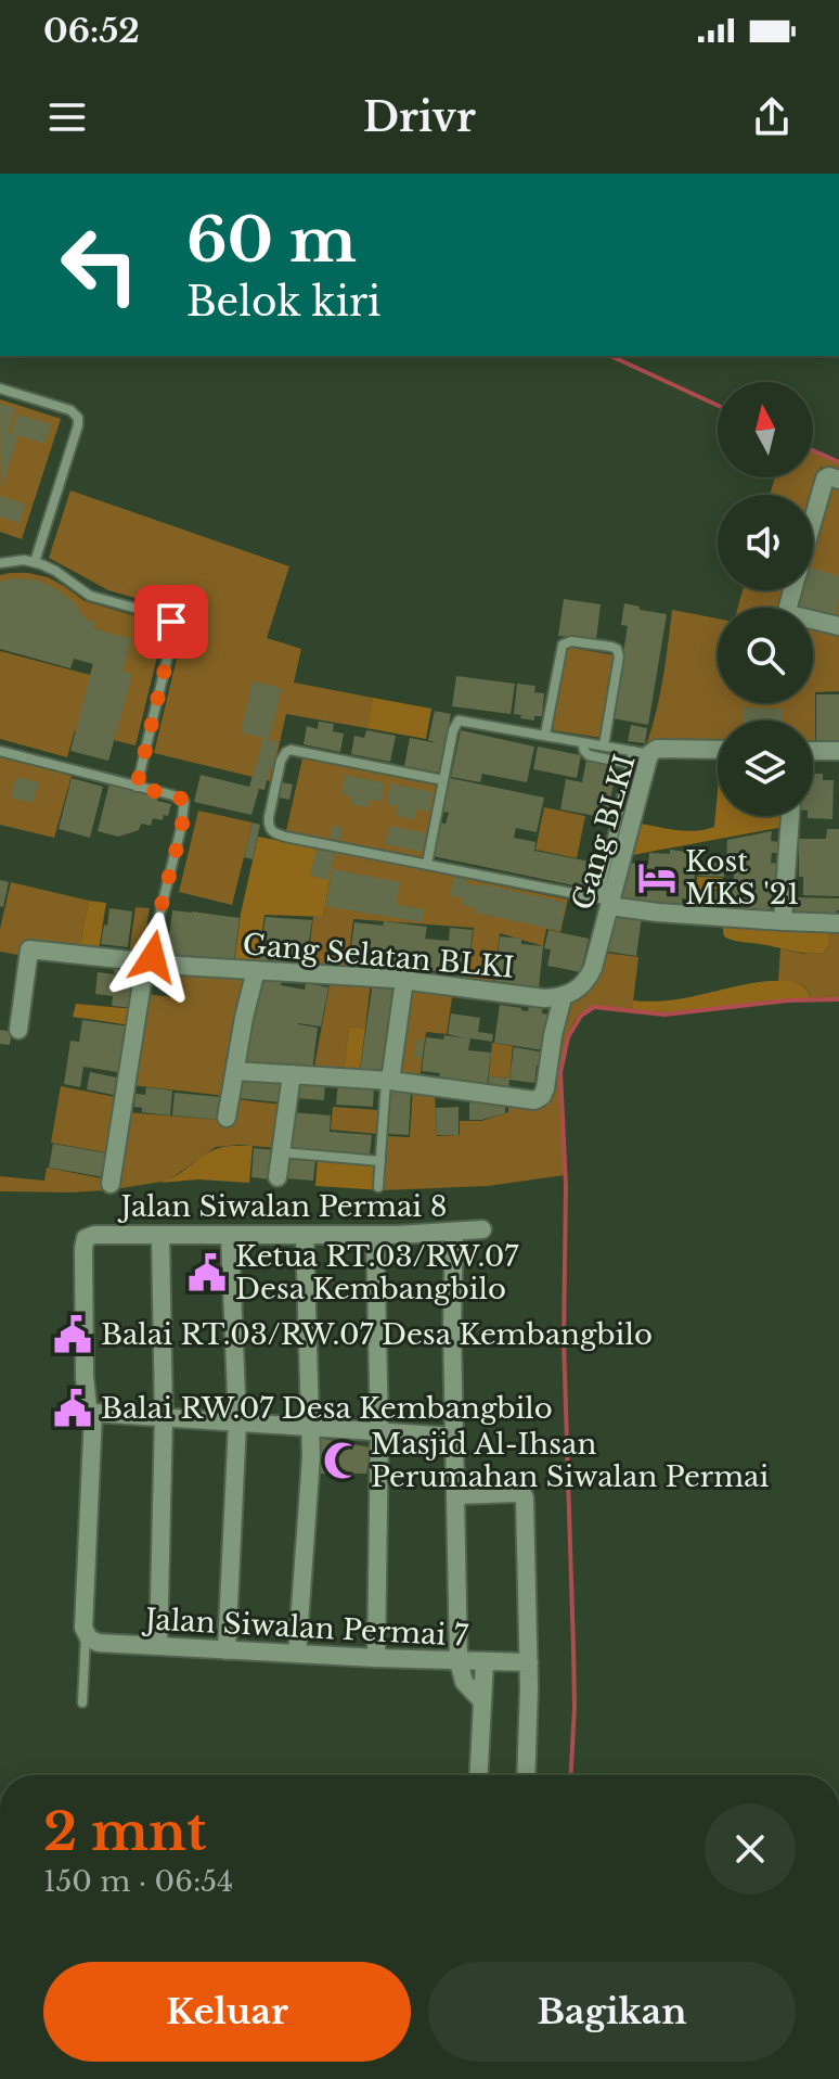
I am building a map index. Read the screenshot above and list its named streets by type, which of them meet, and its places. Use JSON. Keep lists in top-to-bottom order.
{
  "streets": {
    "street": [
      "Gang BLKI",
      "Gang Selatan BLKI",
      "Jalan Siwalan Permai 8",
      "Jalan Siwalan Permai 7"
    ]
  },
  "crossings": [
    ["Gang BLKI", "Gang Selatan BLKI"]
  ],
  "places": {
    "hotel": ["Kost MKS '21"],
    "public building": ["Ketua RT.03/RW.07 Desa Kembangbilo", "Balai RT.03/RW.07 Desa Kembangbilo", "Balai RW.07 Desa Kembangbilo"],
    "mosque": ["Masjid Al-Ihsan Perumahan Siwalan Permai"]
  },
  "north": "top",
  "page": {
    "status": "06:52",
    "header": "Drivr",
    "turn": ["60 m", "Belok kiri"],
    "heading": ["2 mnt", "150 m · 06:54"],
    "buttons": ["Keluar", "Bagikan"]
  }
}
